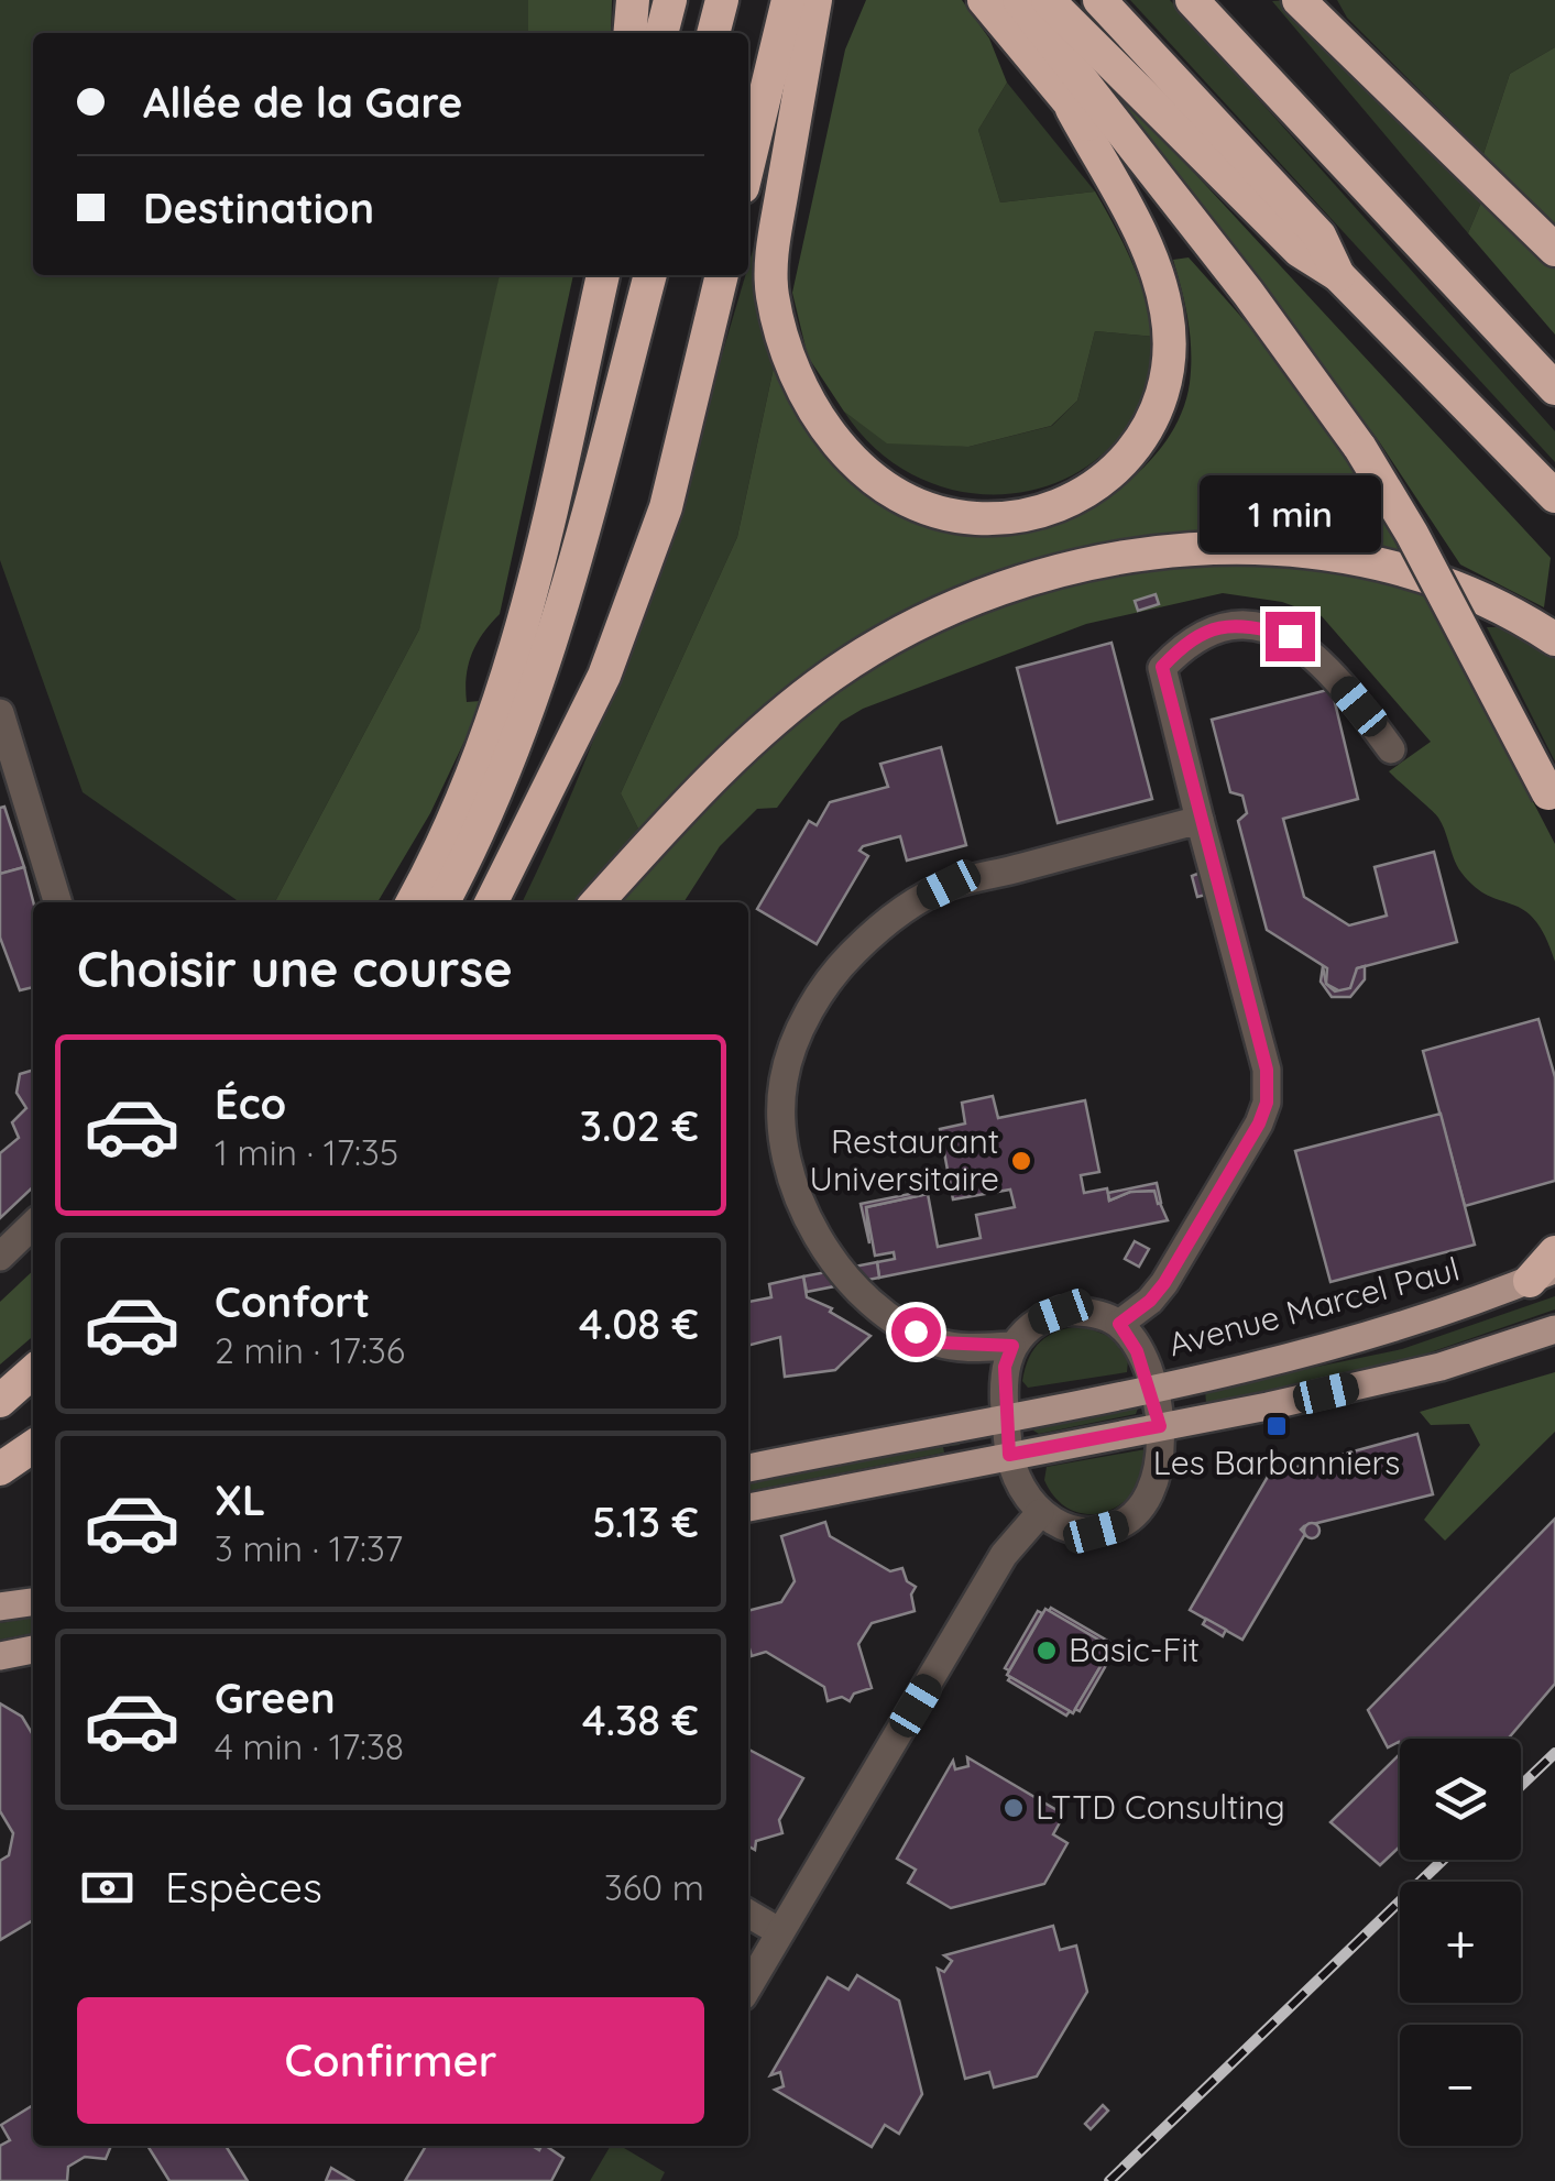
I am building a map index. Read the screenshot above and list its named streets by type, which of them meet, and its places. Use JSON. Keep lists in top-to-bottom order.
{
  "streets": {
    "main road": ["Avenue Marcel Paul"]
  },
  "places": {
    "other": ["Restaurant Universitaire", "Basic-Fit", "LTTD Consulting"],
    "transit": ["Les Barbanniers"]
  },
  "page": {
    "banner": ["Allée de la Gare", "Destination"],
    "bubble": "1 min",
    "heading": "Choisir une course",
    "list": [
      {
        "name": "Éco",
        "note": "1 min · 17:35",
        "value": "3.02 €"
      },
      {
        "name": "Confort",
        "note": "2 min · 17:36",
        "value": "4.08 €"
      },
      {
        "name": "XL",
        "note": "3 min · 17:37",
        "value": "5.13 €"
      },
      {
        "name": "Green",
        "note": "4 min · 17:38",
        "value": "4.38 €"
      }
    ],
    "map_buttons": ["+", "−"],
    "pay": ["Espèces", "360 m"],
    "buttons": "Confirmer"
  }
}
